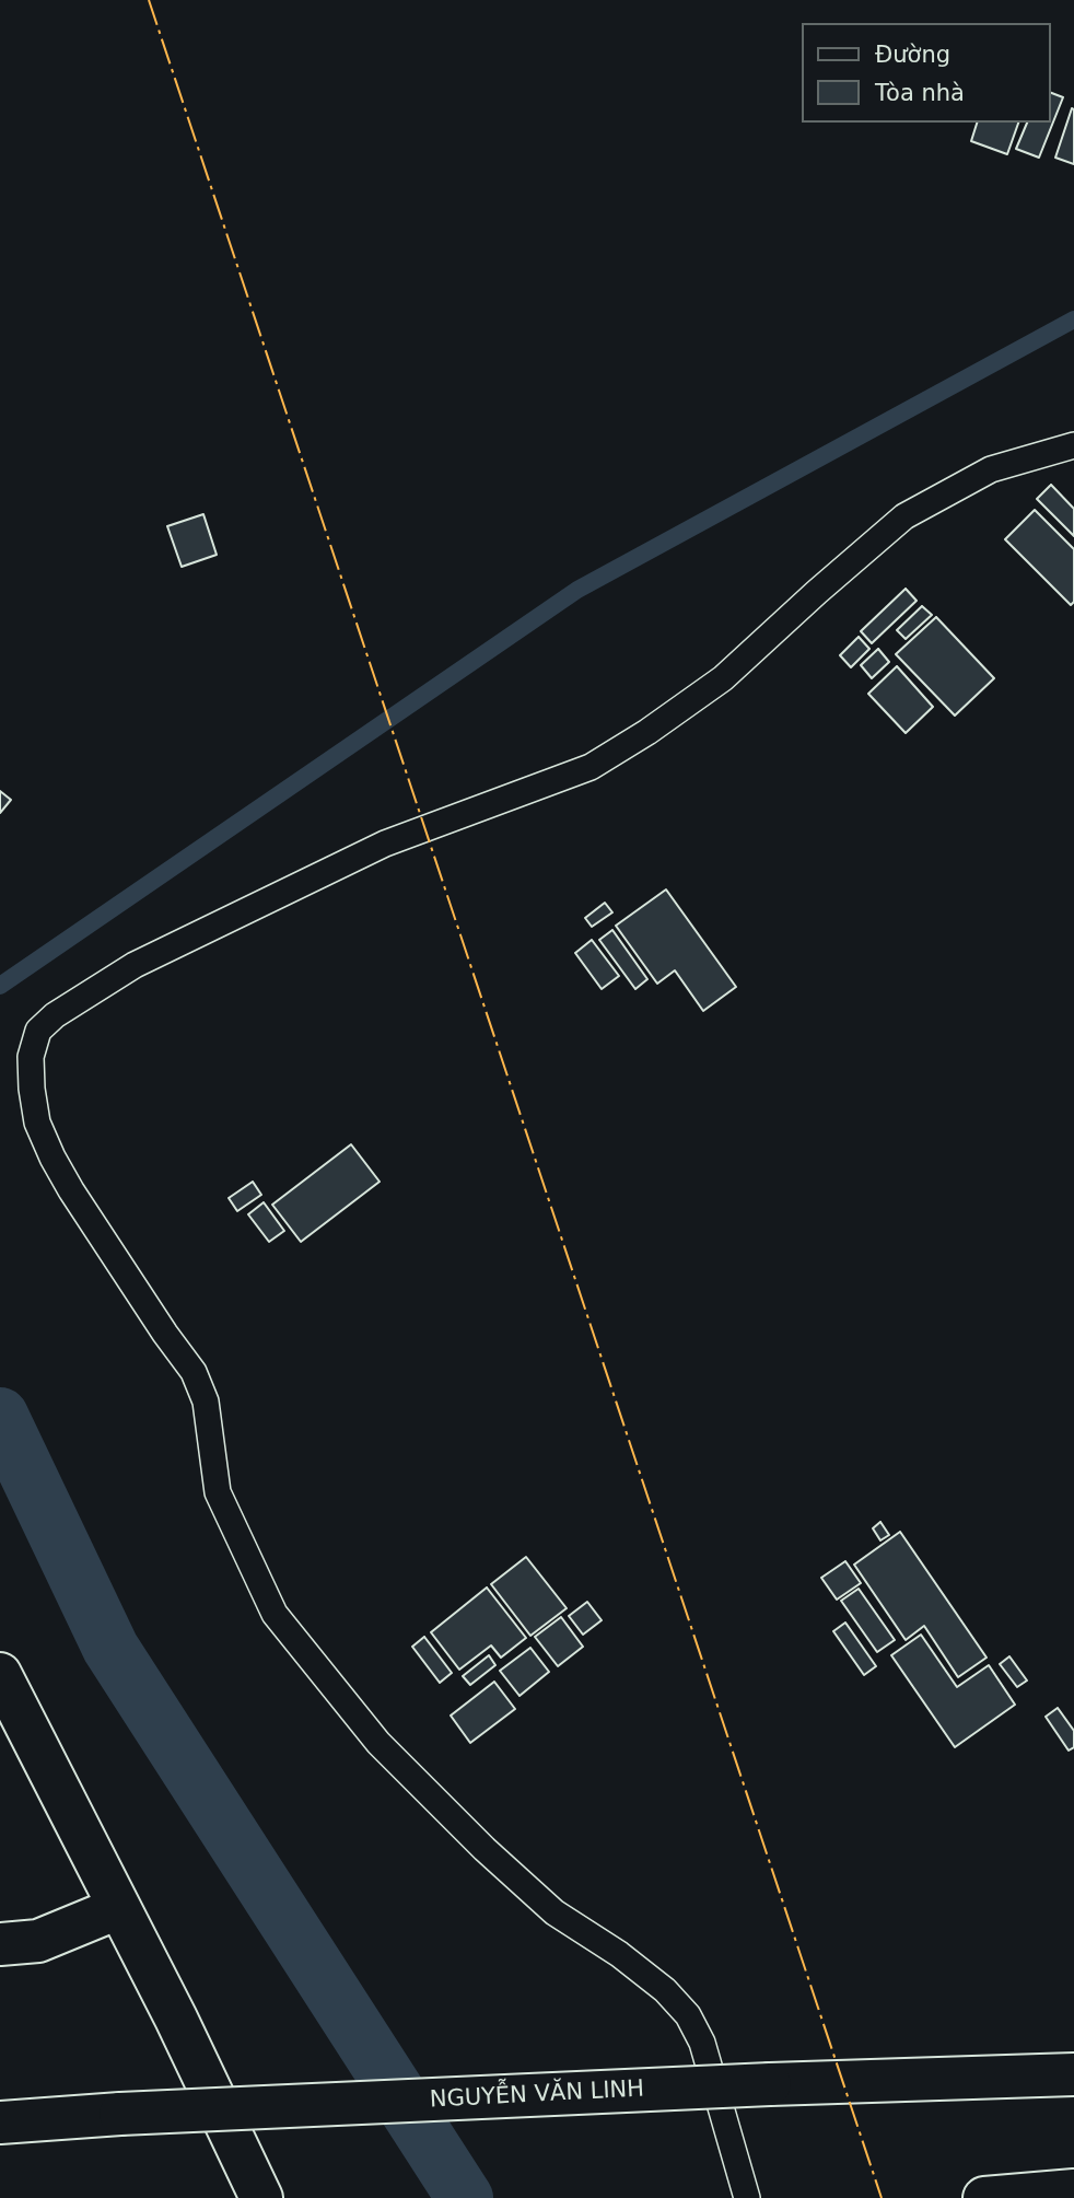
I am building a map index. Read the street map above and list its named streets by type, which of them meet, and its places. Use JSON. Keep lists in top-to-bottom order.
{
  "streets": {
    "main road": ["NGUYỄN VĂN LINH"]
  },
  "legend": ["Đường", "Tòa nhà"]
}
